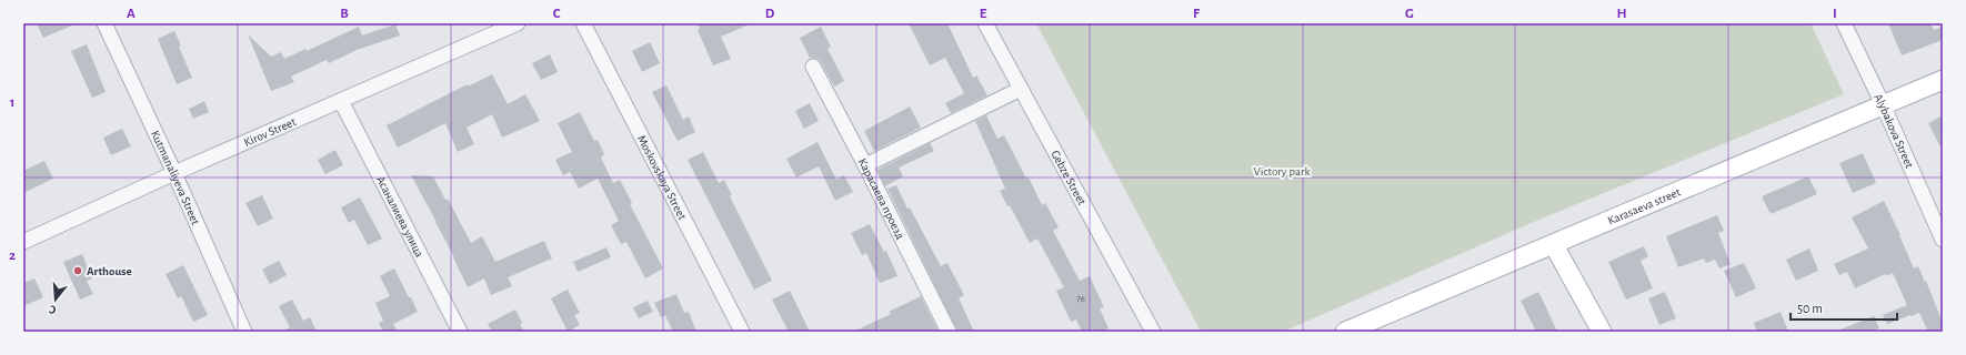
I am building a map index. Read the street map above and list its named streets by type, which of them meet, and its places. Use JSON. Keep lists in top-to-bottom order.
{
  "streets": {
    "main road": ["Karasaeva street"],
    "street": [
      "Alybakova Street",
      "Kirov Street",
      "Kutmanaliyeva Street",
      "Moskovskaya Street",
      "Gebze Street",
      "Карасаева проезд",
      "Асаналиева улица"
    ]
  },
  "crossings": [
    ["Alybakova Street", "Karasaeva street"],
    ["Kirov Street", "Kutmanaliyeva Street"],
    ["Kirov Street", "Асаналиева улица"]
  ],
  "parks": ["Victory park"],
  "places": ["Arthouse"],
  "house_numbers": ["76"],
  "scale_bar": "50 m",
  "north": "bottom",
  "grid": {
    "columns": [
      "A",
      "B",
      "C",
      "D",
      "E",
      "F",
      "G",
      "H",
      "I"
    ],
    "rows": ["1", "2"]
  }
}
